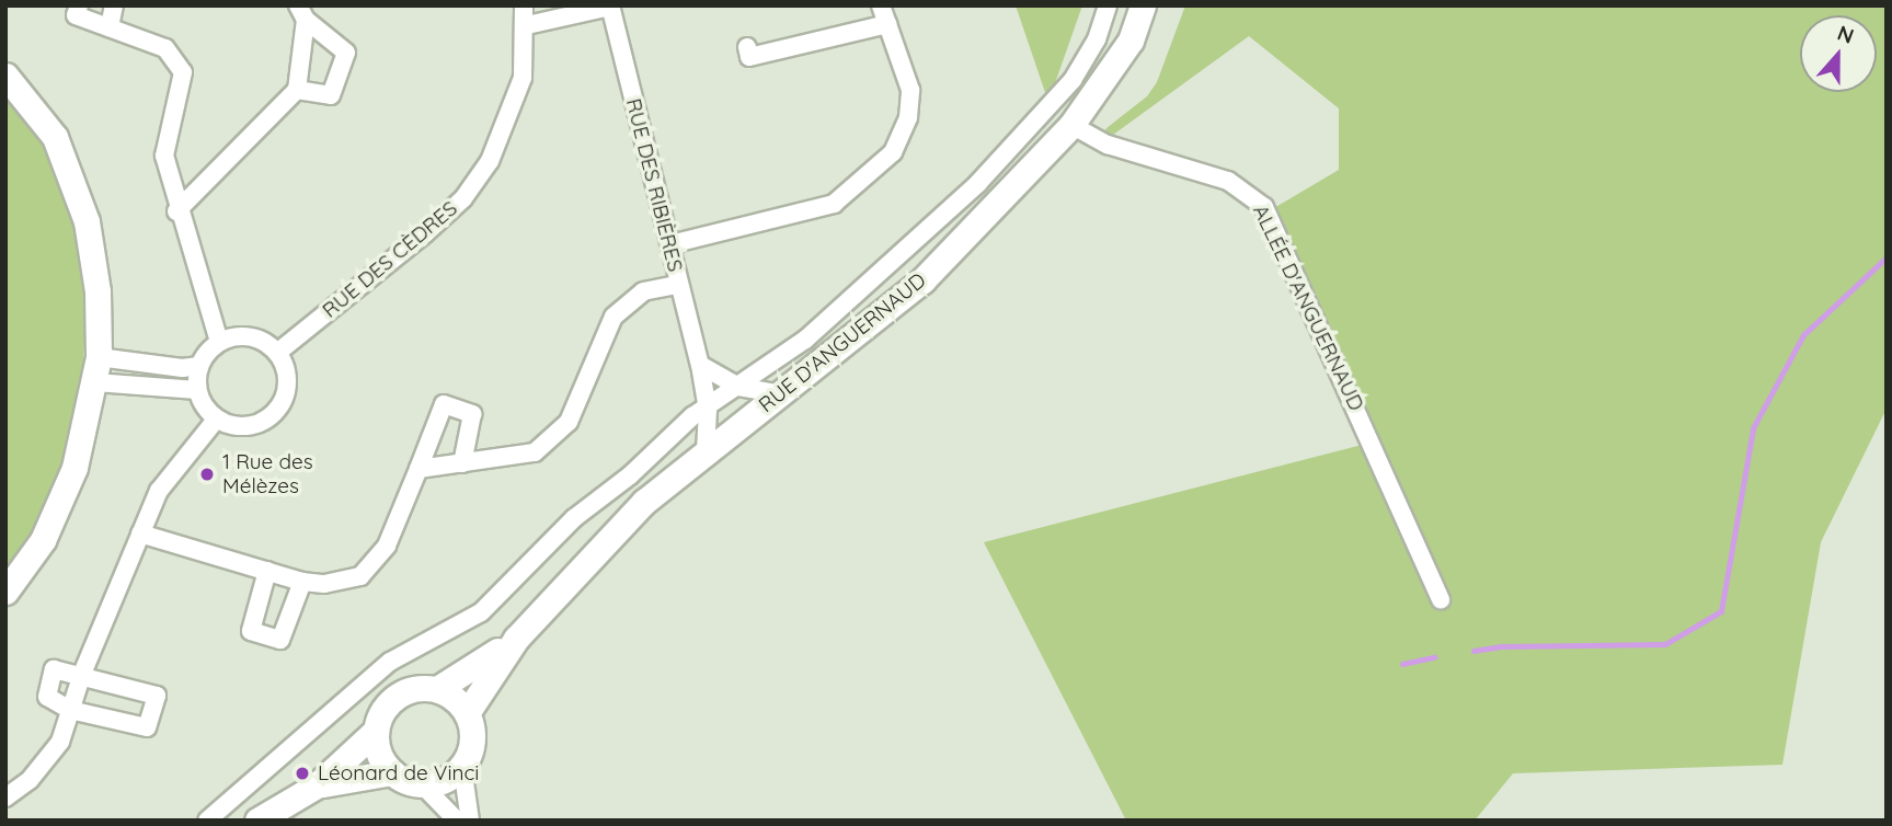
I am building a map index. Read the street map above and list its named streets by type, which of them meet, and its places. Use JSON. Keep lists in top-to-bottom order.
{
  "streets": {
    "main road": ["RUE D'ANGUERNAUD"],
    "street": ["RUE DES RIBIÈRES", "RUE DES CÈDRES", "ALLÉE D'ANGUERNAUD"]
  },
  "crossings": [
    ["RUE DES RIBIÈRES", "RUE D'ANGUERNAUD"],
    ["ALLÉE D'ANGUERNAUD", "RUE D'ANGUERNAUD"]
  ],
  "places": ["1 Rue des Mélèzes", "Léonard de Vinci"],
  "north": "top"
}
